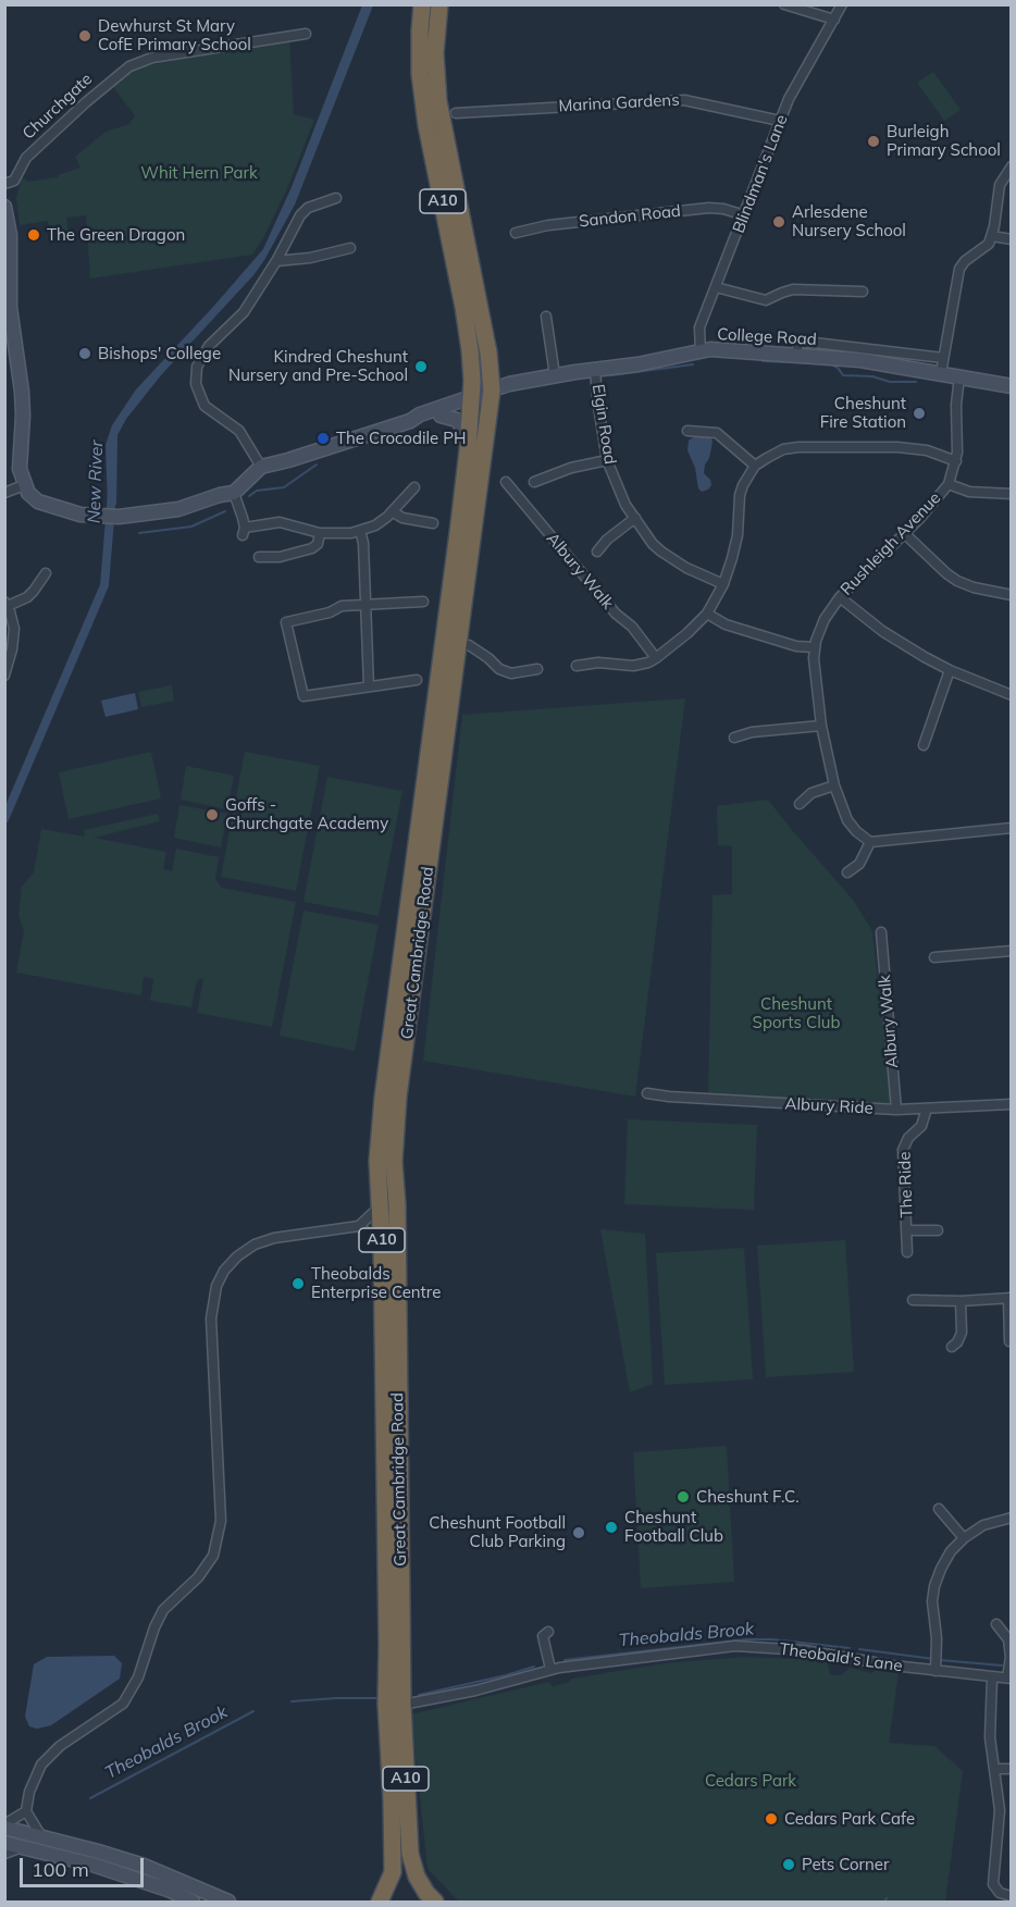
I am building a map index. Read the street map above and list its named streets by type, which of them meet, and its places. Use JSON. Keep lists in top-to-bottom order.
{
  "streets": {
    "highway": ["A10", "Great Cambridge Road"],
    "main road": ["College Road"],
    "street": [
      "Marina Gardens",
      "Churchgate",
      "Blindman's Lane",
      "Sandon Road",
      "Elgin Road",
      "Rushleigh Avenue",
      "Albury Walk",
      "Albury Ride",
      "The Ride",
      "Theobald's Lane"
    ]
  },
  "crossings": [
    ["Marina Gardens", "Blindman's Lane"],
    ["Blindman's Lane", "Sandon Road"],
    ["Blindman's Lane", "College Road"],
    ["College Road", "Elgin Road"],
    ["College Road", "Rushleigh Avenue"],
    ["College Road", "Great Cambridge Road"],
    ["Albury Walk", "Albury Ride"],
    ["Great Cambridge Road", "Theobald's Lane"],
    ["Albury Ride", "The Ride"]
  ],
  "water": ["New River", "Theobalds Brook"],
  "parks": ["Whit Hern Park", "Cheshunt Sports Club", "Cedars Park"],
  "places": [
    "Dewhurst St Mary CofE Primary School",
    "Burleigh Primary School",
    "Arlesdene Nursery School",
    "The Green Dragon",
    "Bishops' College",
    "Kindred Cheshunt Nursery and Pre-School",
    "Cheshunt Fire Station",
    "The Crocodile PH",
    "Goffs - Churchgate Academy",
    "Theobalds Enterprise Centre",
    "Cheshunt F.C.",
    "Cheshunt Football Club",
    "Cheshunt Football Club Parking",
    "Cedars Park Cafe",
    "Pets Corner"
  ],
  "scale_bar": "100 m"
}
